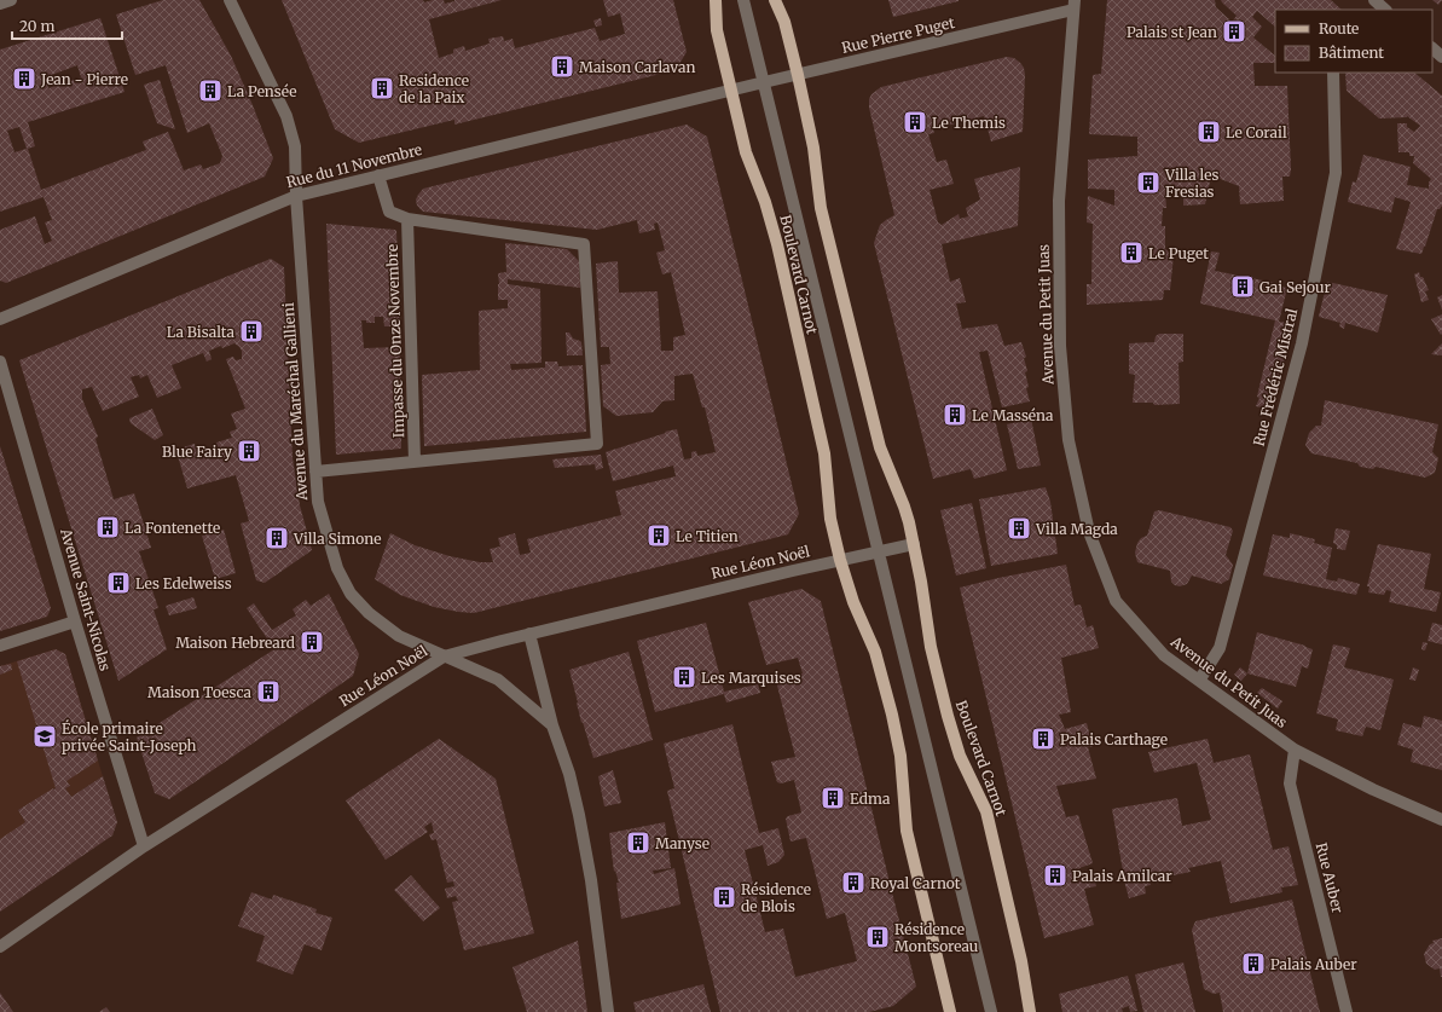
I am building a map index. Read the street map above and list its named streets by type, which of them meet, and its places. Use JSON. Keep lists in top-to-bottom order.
{
  "streets": {
    "main road": ["Boulevard Carnot"],
    "street": [
      "Rue Pierre Puget",
      "Rue du 11 Novembre",
      "Avenue du Petit Juas",
      "Impasse du Onze Novembre",
      "Rue Frédéric Mistral",
      "Avenue du Maréchal Gallieni",
      "Rue Léon Noël",
      "Avenue Saint-Nicolas",
      "Rue Auber"
    ]
  },
  "crossings": [
    ["Rue Pierre Puget", "Rue du 11 Novembre"],
    ["Rue Pierre Puget", "Boulevard Carnot"],
    ["Rue Pierre Puget", "Avenue du Petit Juas"],
    ["Rue du 11 Novembre", "Boulevard Carnot"],
    ["Rue du 11 Novembre", "Avenue du Maréchal Gallieni"],
    ["Boulevard Carnot", "Rue Léon Noël"],
    ["Avenue du Petit Juas", "Rue Frédéric Mistral"],
    ["Avenue du Petit Juas", "Rue Auber"],
    ["Avenue du Maréchal Gallieni", "Rue Léon Noël"],
    ["Rue Léon Noël", "Avenue Saint-Nicolas"]
  ],
  "places": {
    "building": [
      "Palais st Jean",
      "Maison Carlavan",
      "Jean - Pierre",
      "Residence de la Paix",
      "La Pensée",
      "Le Themis",
      "Le Corail",
      "Villa les Fresias",
      "Le Puget",
      "Gai Sejour",
      "La Bisalta",
      "Le Masséna",
      "Blue Fairy",
      "La Fontenette",
      "Villa Magda",
      "Le Titien",
      "Villa Simone",
      "Les Edelweiss",
      "Maison Hebreard",
      "Les Marquises",
      "Maison Toesca",
      "Palais Carthage",
      "Edma",
      "Manyse",
      "Palais Amilcar",
      "Royal Carnot",
      "Résidence de Blois",
      "Résidence Montsoreau",
      "Palais Auber"
    ],
    "school or university": ["École primaire privée Saint-Joseph"]
  },
  "legend": ["Route", "Bâtiment"],
  "scale_bar": "20 m"
}
